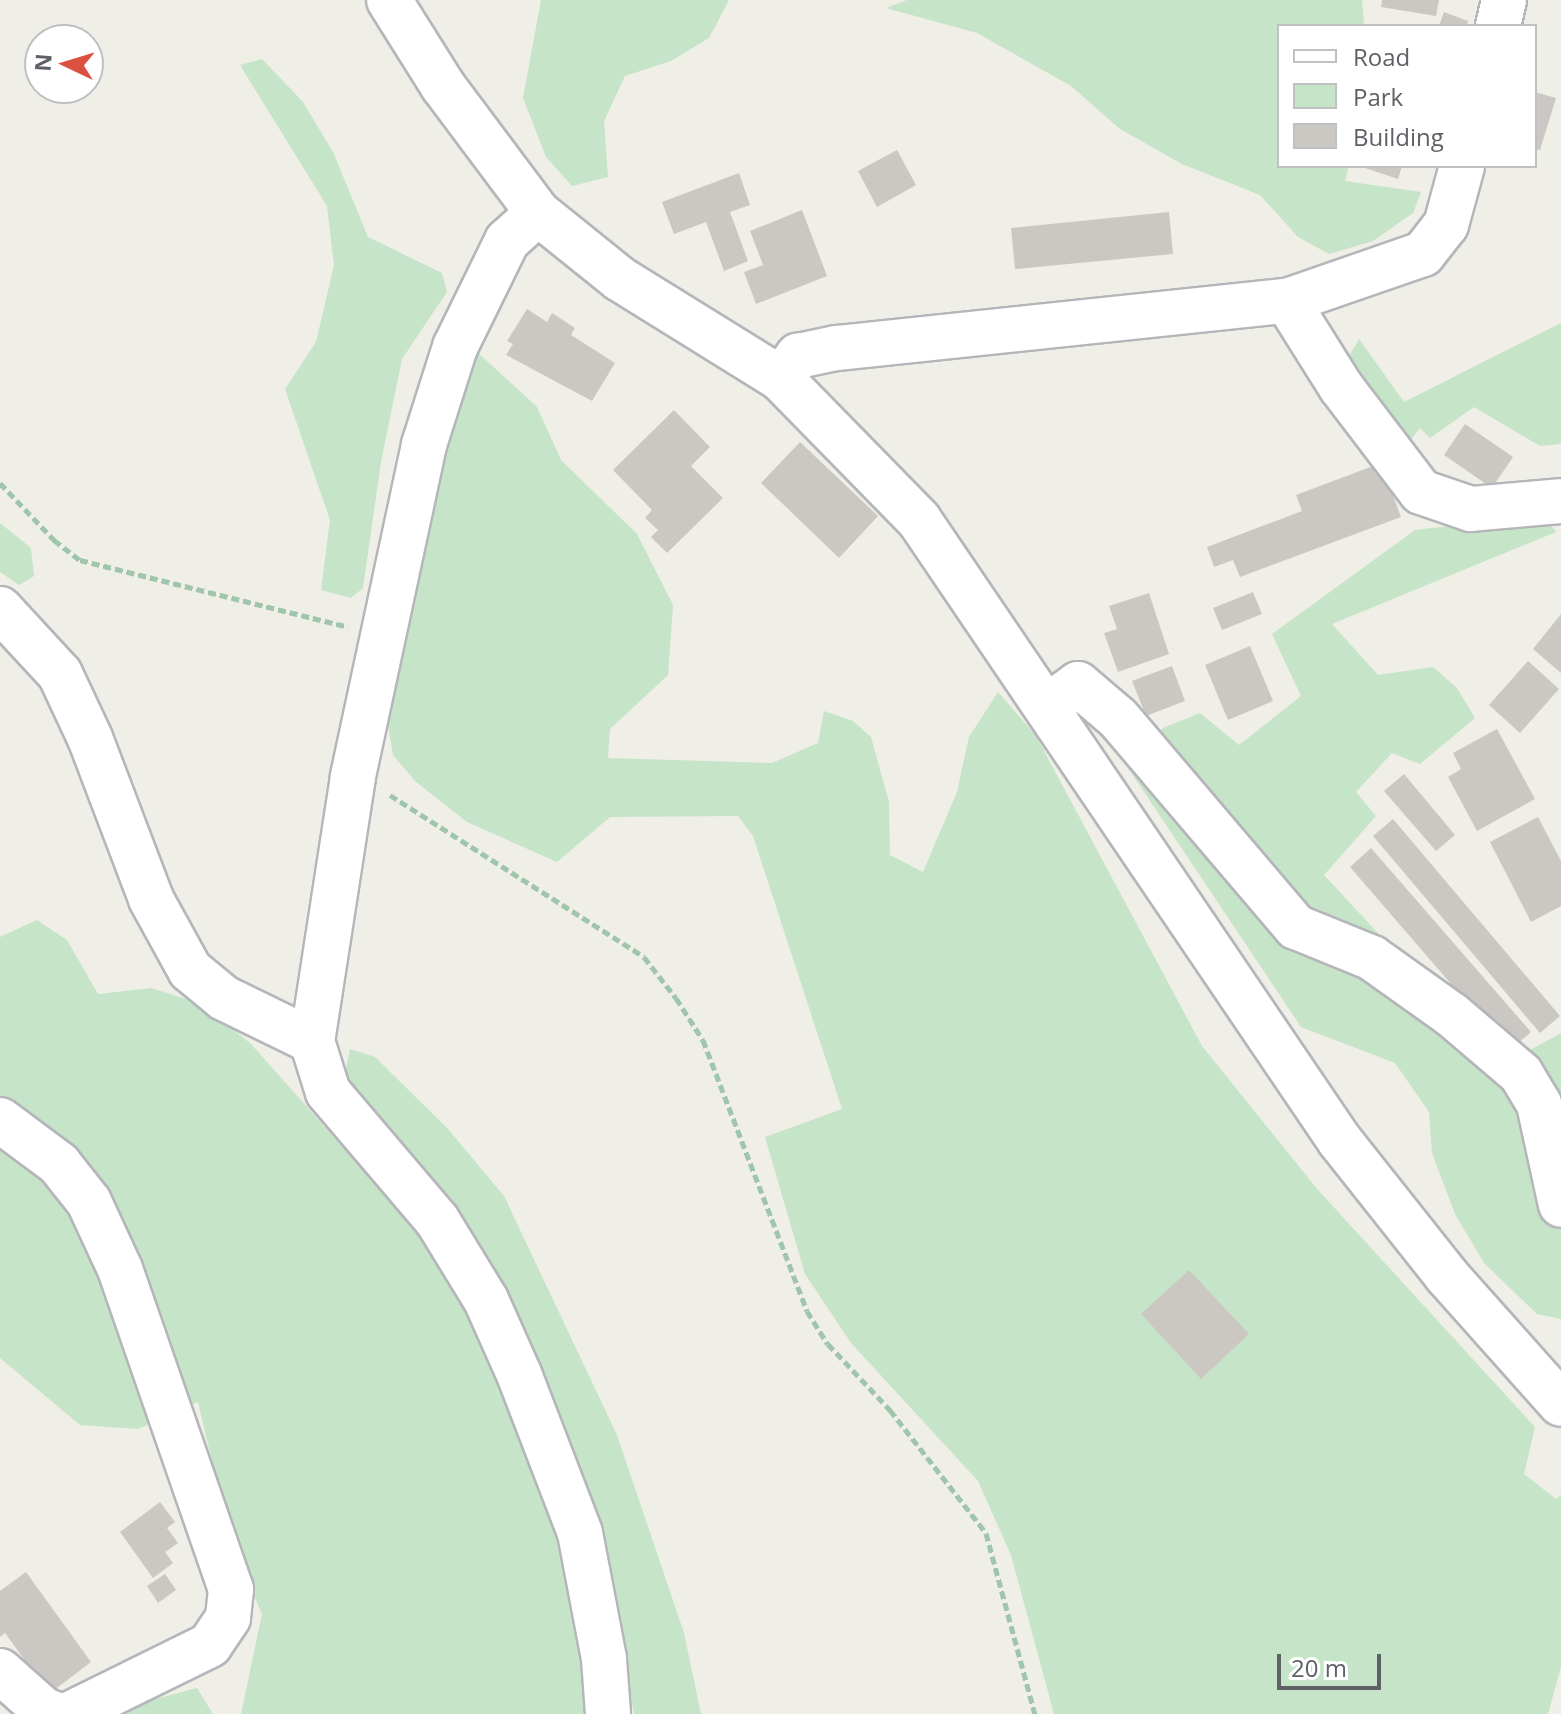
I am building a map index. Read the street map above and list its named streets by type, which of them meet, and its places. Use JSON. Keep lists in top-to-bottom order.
{
  "legend": ["Road", "Park", "Building"],
  "scale_bar": "20 m",
  "north": "left"
}
